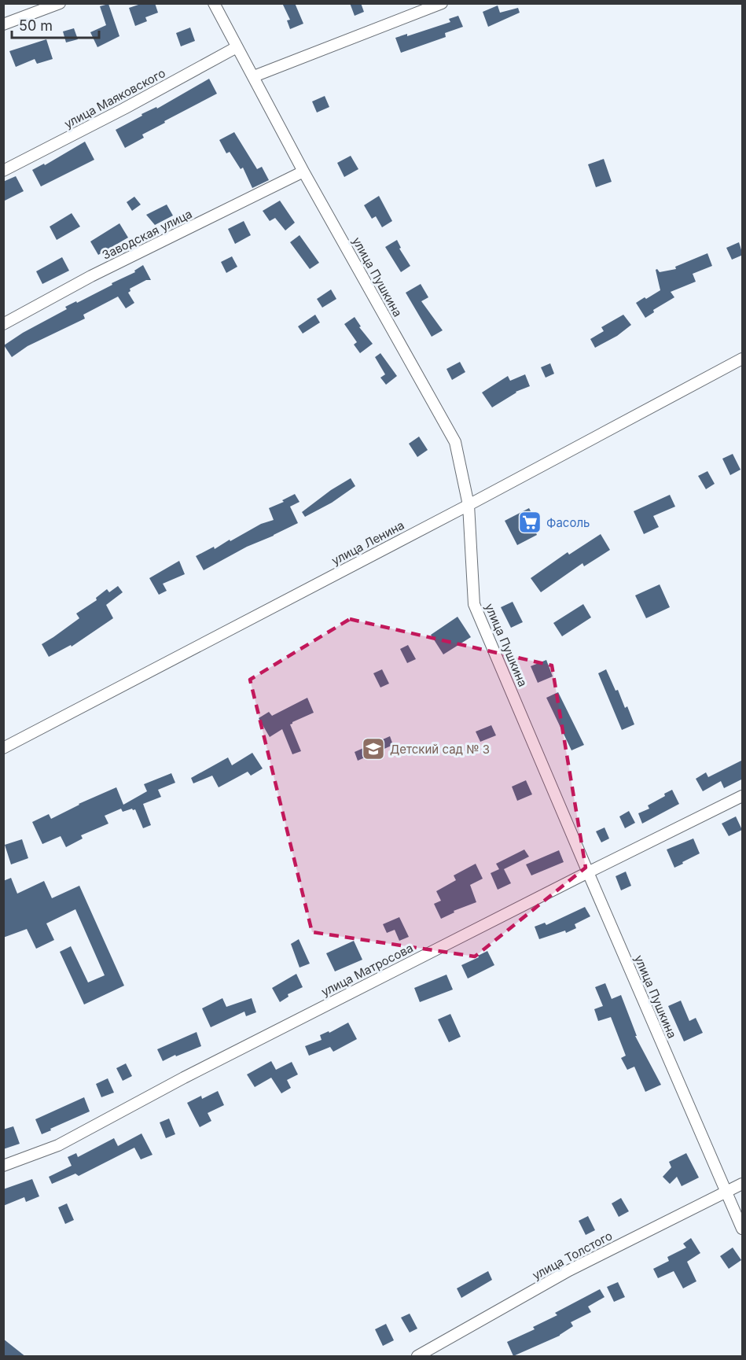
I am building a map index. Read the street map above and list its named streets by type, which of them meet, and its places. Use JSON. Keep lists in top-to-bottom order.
{
  "streets": {
    "street": [
      "улица Маяковского",
      "Заводская улица",
      "улица Пушкина",
      "улица Ленина",
      "улица Матросова",
      "улица Толстого"
    ]
  },
  "crossings": [
    ["улица Маяковского", "улица Пушкина"],
    ["Заводская улица", "улица Пушкина"],
    ["улица Пушкина", "улица Ленина"],
    ["улица Пушкина", "улица Матросова"],
    ["улица Пушкина", "улица Толстого"]
  ],
  "places": {
    "supermarket": ["Фасоль"],
    "school or university": ["Детский сад № 3"]
  },
  "scale_bar": "50 m"
}
